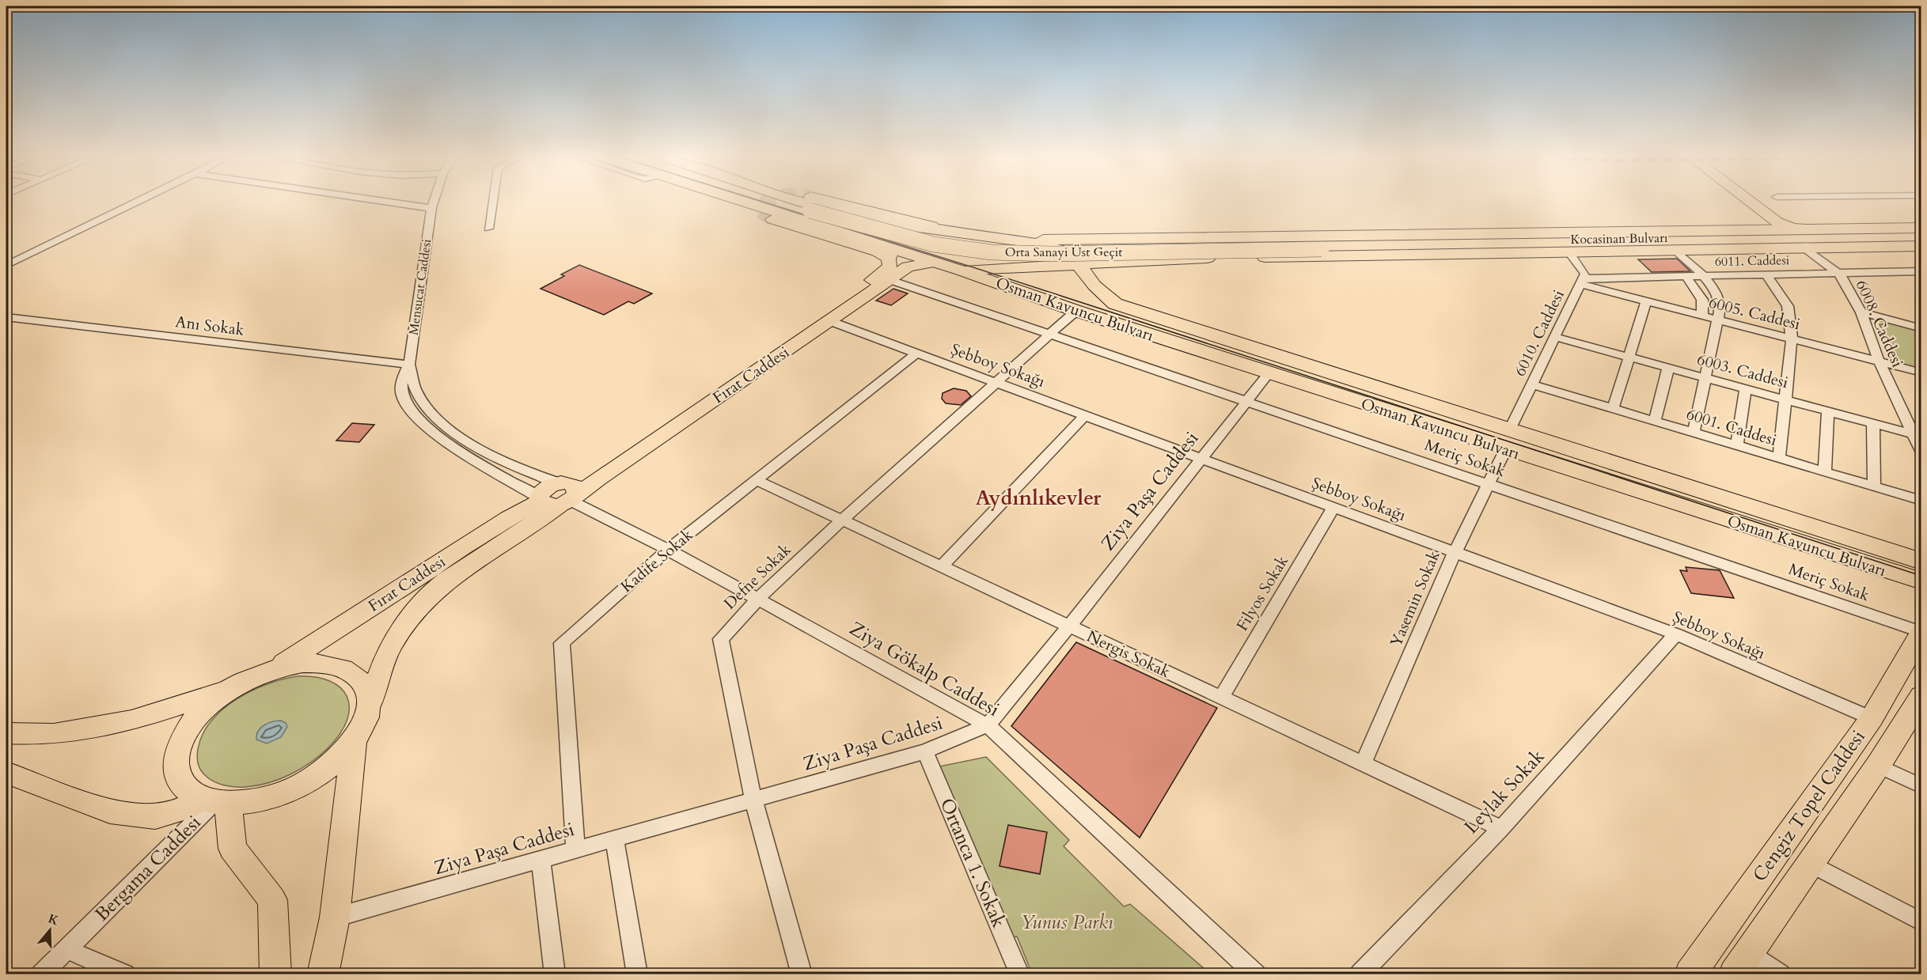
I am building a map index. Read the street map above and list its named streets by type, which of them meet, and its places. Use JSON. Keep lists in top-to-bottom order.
{
  "streets": {
    "highway": ["Kocasinan Bulvarı", "Orta Sanayi Üst Geçit", "Osman Kavuncu Bulvarı"],
    "main road": ["Fırat Caddesi", "Cengiz Topel Caddesi"],
    "street": [
      "6011. Caddesi",
      "Mensucat Caddesi",
      "6005. Caddesi",
      "6008. Caddesi",
      "Anı Sokak",
      "6010. Caddesi",
      "Şebboy Sokağı",
      "6003. Caddesi",
      "6001. Caddesi",
      "Meriç Sokak",
      "Ziya Paşa Caddesi",
      "Kadife Sokak",
      "Defne Sokak",
      "Filyos Sokak",
      "Yasemin Sokak",
      "Nergis Sokak",
      "Ziya Gökalp Caddesi",
      "Leylak Sokak",
      "Ortanca 1. Sokak",
      "Bergama Caddesi"
    ]
  },
  "crossings": [
    ["Kocasinan Bulvarı", "Orta Sanayi Üst Geçit"],
    ["6011. Caddesi", "6005. Caddesi"],
    ["6011. Caddesi", "6008. Caddesi"],
    ["6011. Caddesi", "6010. Caddesi"],
    ["Mensucat Caddesi", "Anı Sokak"],
    ["Mensucat Caddesi", "Fırat Caddesi"],
    ["Mensucat Caddesi", "Ziya Gökalp Caddesi"],
    ["Osman Kavuncu Bulvarı", "6010. Caddesi"],
    ["Osman Kavuncu Bulvarı", "Ziya Paşa Caddesi"],
    ["Osman Kavuncu Bulvarı", "Defne Sokak"],
    ["Osman Kavuncu Bulvarı", "Yasemin Sokak"],
    ["6005. Caddesi", "6008. Caddesi"],
    ["6005. Caddesi", "6010. Caddesi"],
    ["6008. Caddesi", "6003. Caddesi"],
    ["6010. Caddesi", "6003. Caddesi"],
    ["6010. Caddesi", "6001. Caddesi"],
    ["Şebboy Sokağı", "Fırat Caddesi"],
    ["Şebboy Sokağı", "Ziya Paşa Caddesi"],
    ["Şebboy Sokağı", "Kadife Sokak"],
    ["Şebboy Sokağı", "Defne Sokak"],
    ["Şebboy Sokağı", "Filyos Sokak"],
    ["Şebboy Sokağı", "Yasemin Sokak"],
    ["Şebboy Sokağı", "Leylak Sokak"],
    ["Şebboy Sokağı", "Cengiz Topel Caddesi"],
    ["Fırat Caddesi", "Meriç Sokak"],
    ["Fırat Caddesi", "Ziya Gökalp Caddesi"],
    ["Fırat Caddesi", "Bergama Caddesi"],
    ["Meriç Sokak", "Ziya Paşa Caddesi"],
    ["Meriç Sokak", "Defne Sokak"],
    ["Meriç Sokak", "Yasemin Sokak"],
    ["Meriç Sokak", "Cengiz Topel Caddesi"],
    ["Ziya Paşa Caddesi", "Kadife Sokak"],
    ["Ziya Paşa Caddesi", "Defne Sokak"],
    ["Ziya Paşa Caddesi", "Nergis Sokak"],
    ["Ziya Paşa Caddesi", "Ziya Gökalp Caddesi"],
    ["Ziya Paşa Caddesi", "Ortanca 1. Sokak"],
    ["Kadife Sokak", "Nergis Sokak"],
    ["Kadife Sokak", "Ziya Gökalp Caddesi"],
    ["Defne Sokak", "Nergis Sokak"],
    ["Defne Sokak", "Ziya Gökalp Caddesi"],
    ["Filyos Sokak", "Nergis Sokak"],
    ["Yasemin Sokak", "Nergis Sokak"],
    ["Nergis Sokak", "Leylak Sokak"]
  ],
  "districts": ["Aydınlıkevler"],
  "parks": ["Yunus Parkı"],
  "north": "top"
}
